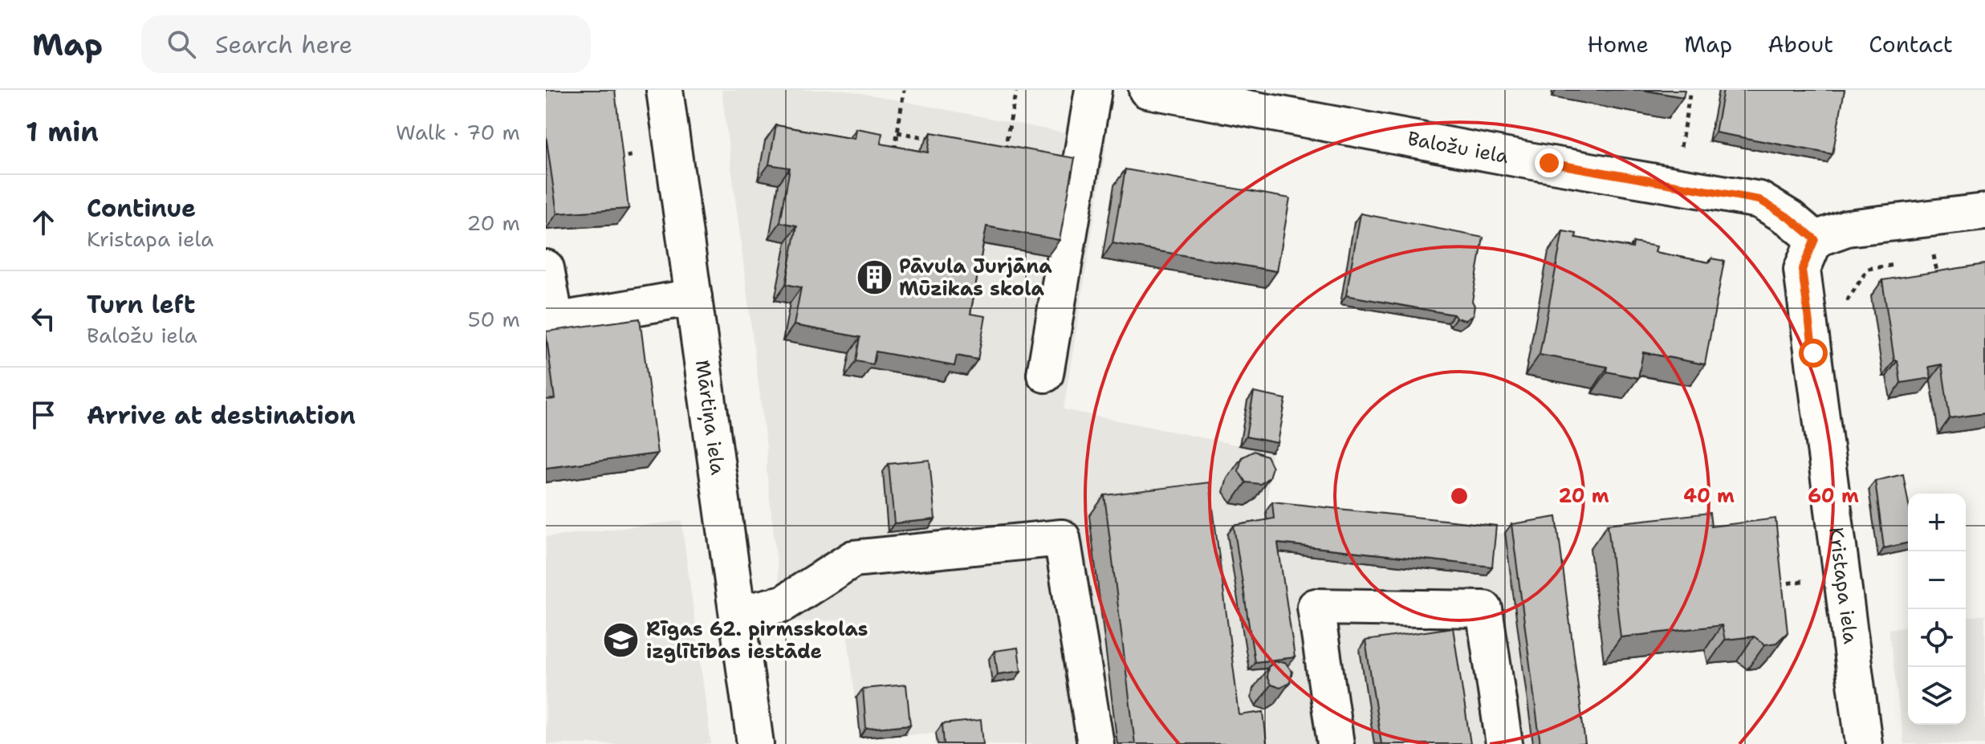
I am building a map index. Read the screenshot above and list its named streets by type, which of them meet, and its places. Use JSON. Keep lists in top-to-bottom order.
{
  "streets": {
    "street": ["Baložu iela", "Mārtiņa iela", "Kristapa iela"]
  },
  "crossings": [
    ["Baložu iela", "Kristapa iela"]
  ],
  "places": {
    "building": ["Pāvula Jurjāna Mūzikas skola"],
    "school or university": ["Rīgas 62. pirmsskolas izglītības iestāde"]
  },
  "page": {
    "header": "Map",
    "search": "Search here",
    "nav": [
      "Home",
      "Map",
      "About",
      "Contact"
    ],
    "heading": ["1 min", "Walk · 70 m"],
    "list": [
      ["Continue", "Kristapa iela", "20 m"],
      ["Turn left", "Baložu iela", "50 m"],
      "Arrive at destination"
    ],
    "map_buttons": ["+", "−"]
  },
  "rings": ["20 m", "40 m", "60 m"]
}
